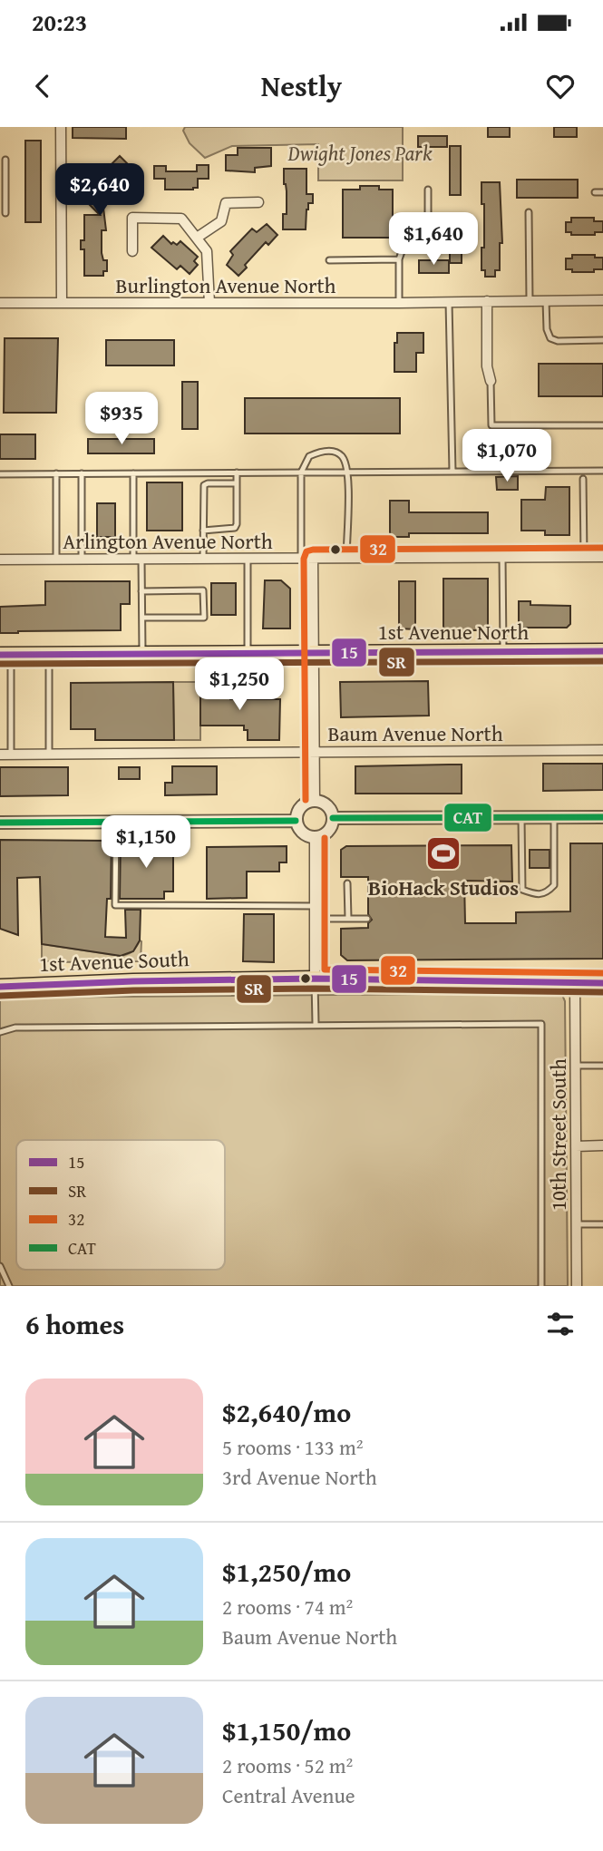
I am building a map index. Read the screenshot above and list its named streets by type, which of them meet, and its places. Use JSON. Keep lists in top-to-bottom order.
{
  "streets": {
    "main road": ["1st Avenue North", "1st Avenue South"],
    "street": [
      "Burlington Avenue North",
      "Arlington Avenue North",
      "Baum Avenue North",
      "10th Street South"
    ]
  },
  "crossings": [
    ["1st Avenue South", "10th Street South"]
  ],
  "parks": ["Dwight Jones Park"],
  "places": {
    "sports": ["BioHack Studios"]
  },
  "lines": [
    "transit line 32",
    "transit line 15",
    "transit line SR",
    "transit line CAT"
  ],
  "legend": [
    "15",
    "SR",
    "32",
    "CAT"
  ],
  "page": {
    "status": "20:23",
    "header": "Nestly",
    "price": [
      "$2,640",
      "$1,640",
      "$935",
      "$1,070",
      "$1,250",
      "$1,150"
    ],
    "heading": "6 homes",
    "list": [
      {
        "name": "$2,640/mo",
        "note": "5 rooms · 133 m² · 3rd Avenue North"
      },
      {
        "name": "$1,250/mo",
        "note": "2 rooms · 74 m² · Baum Avenue North"
      },
      {
        "name": "$1,150/mo",
        "note": "2 rooms · 52 m² · Central Avenue"
      }
    ]
  }
}
